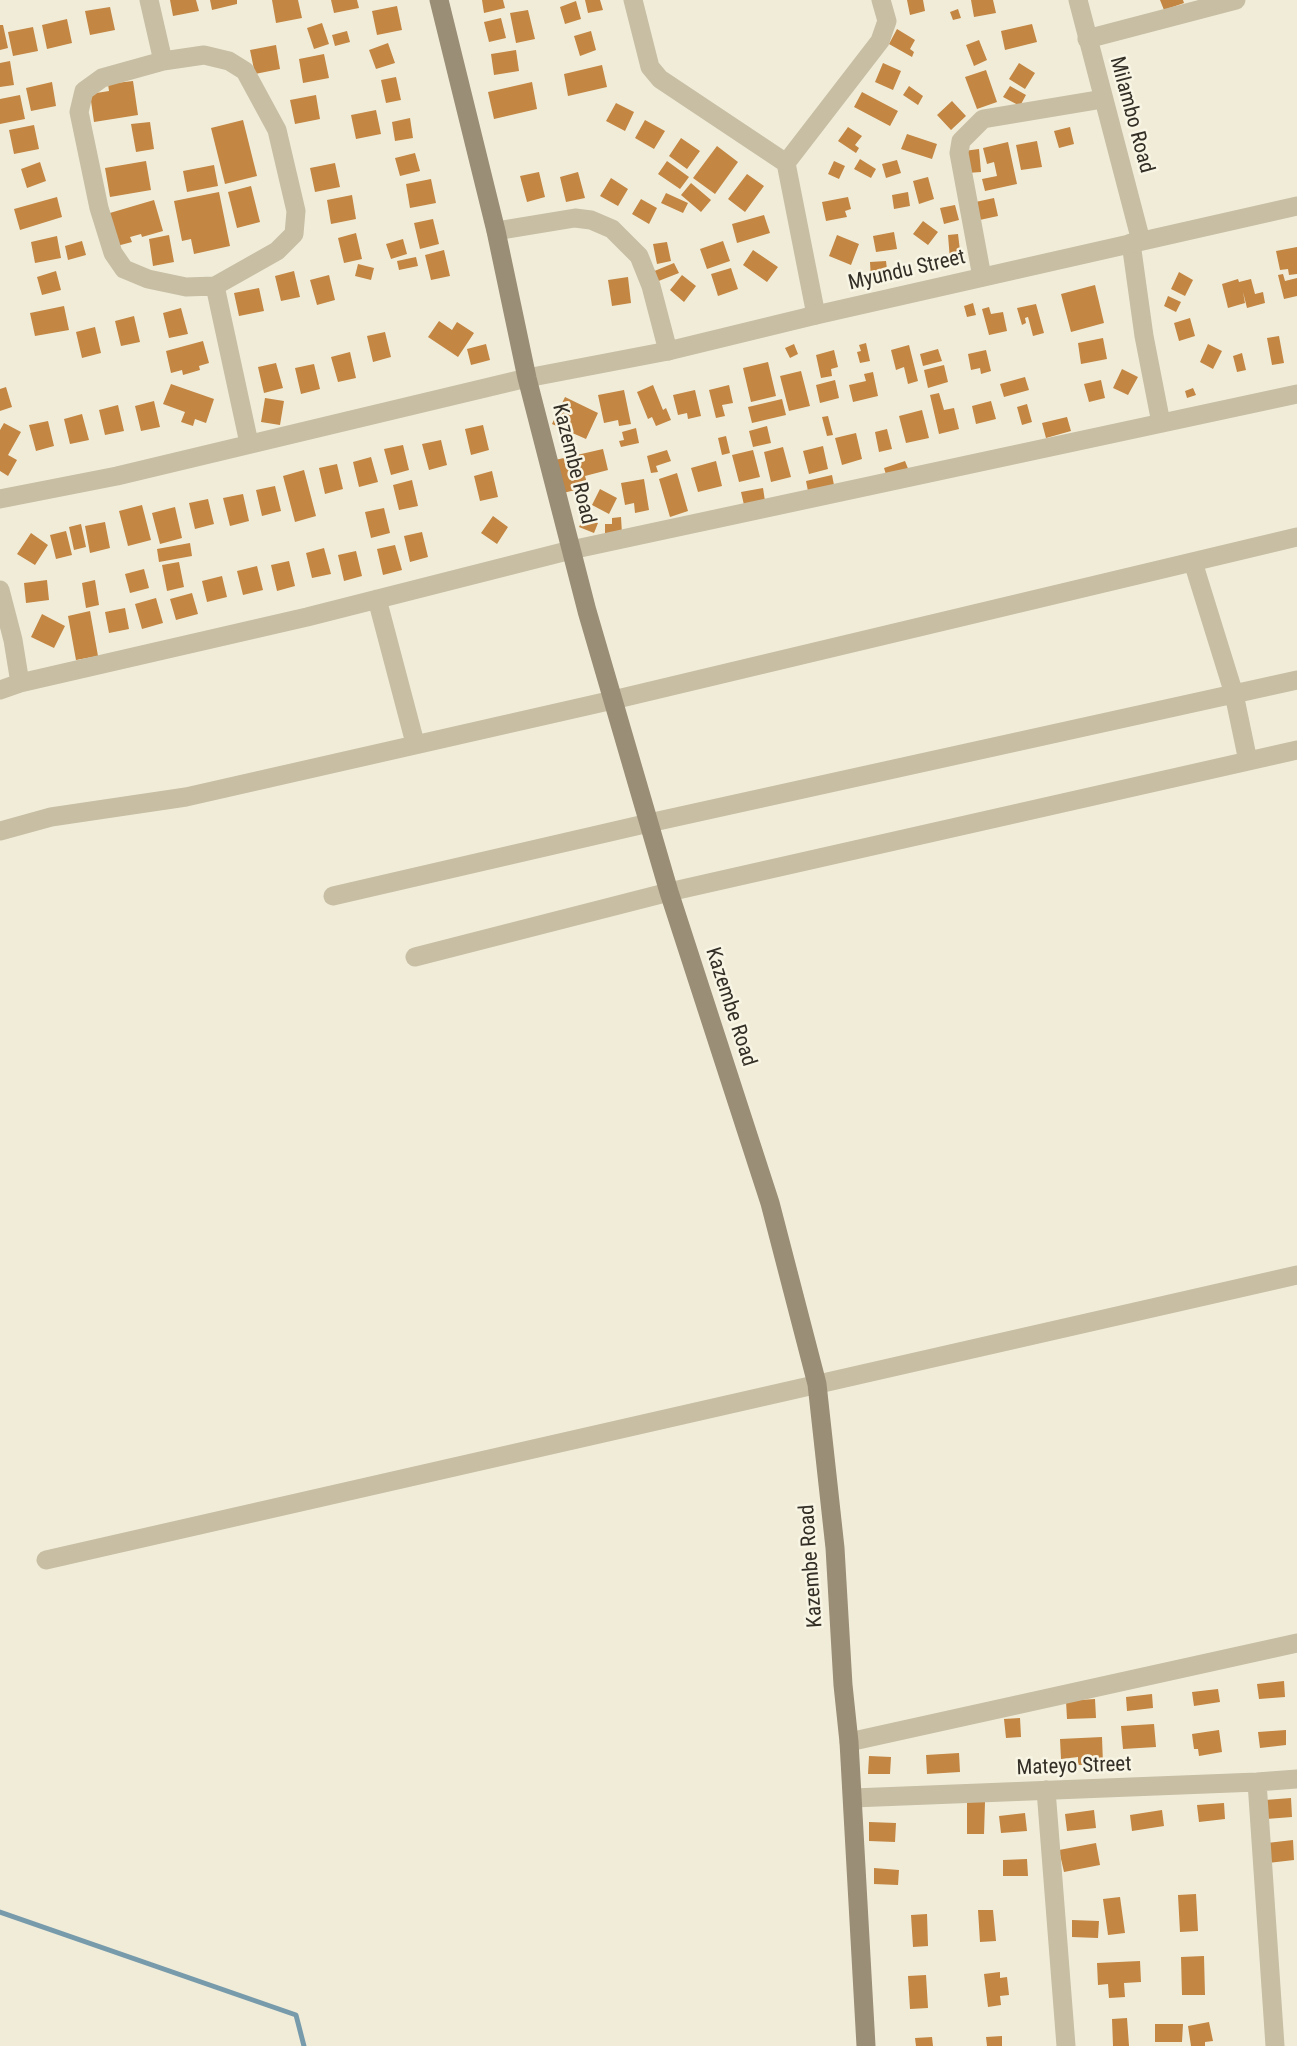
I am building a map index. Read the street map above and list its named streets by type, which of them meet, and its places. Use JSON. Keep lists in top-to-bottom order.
{
  "streets": {
    "main road": ["Kazembe Road"],
    "street": ["Milambo Road", "Myundu Street", "Mateyo Street"]
  },
  "crossings": [
    ["Milambo Road", "Myundu Street"],
    ["Myundu Street", "Kazembe Road"],
    ["Kazembe Road", "Mateyo Street"]
  ]
}
